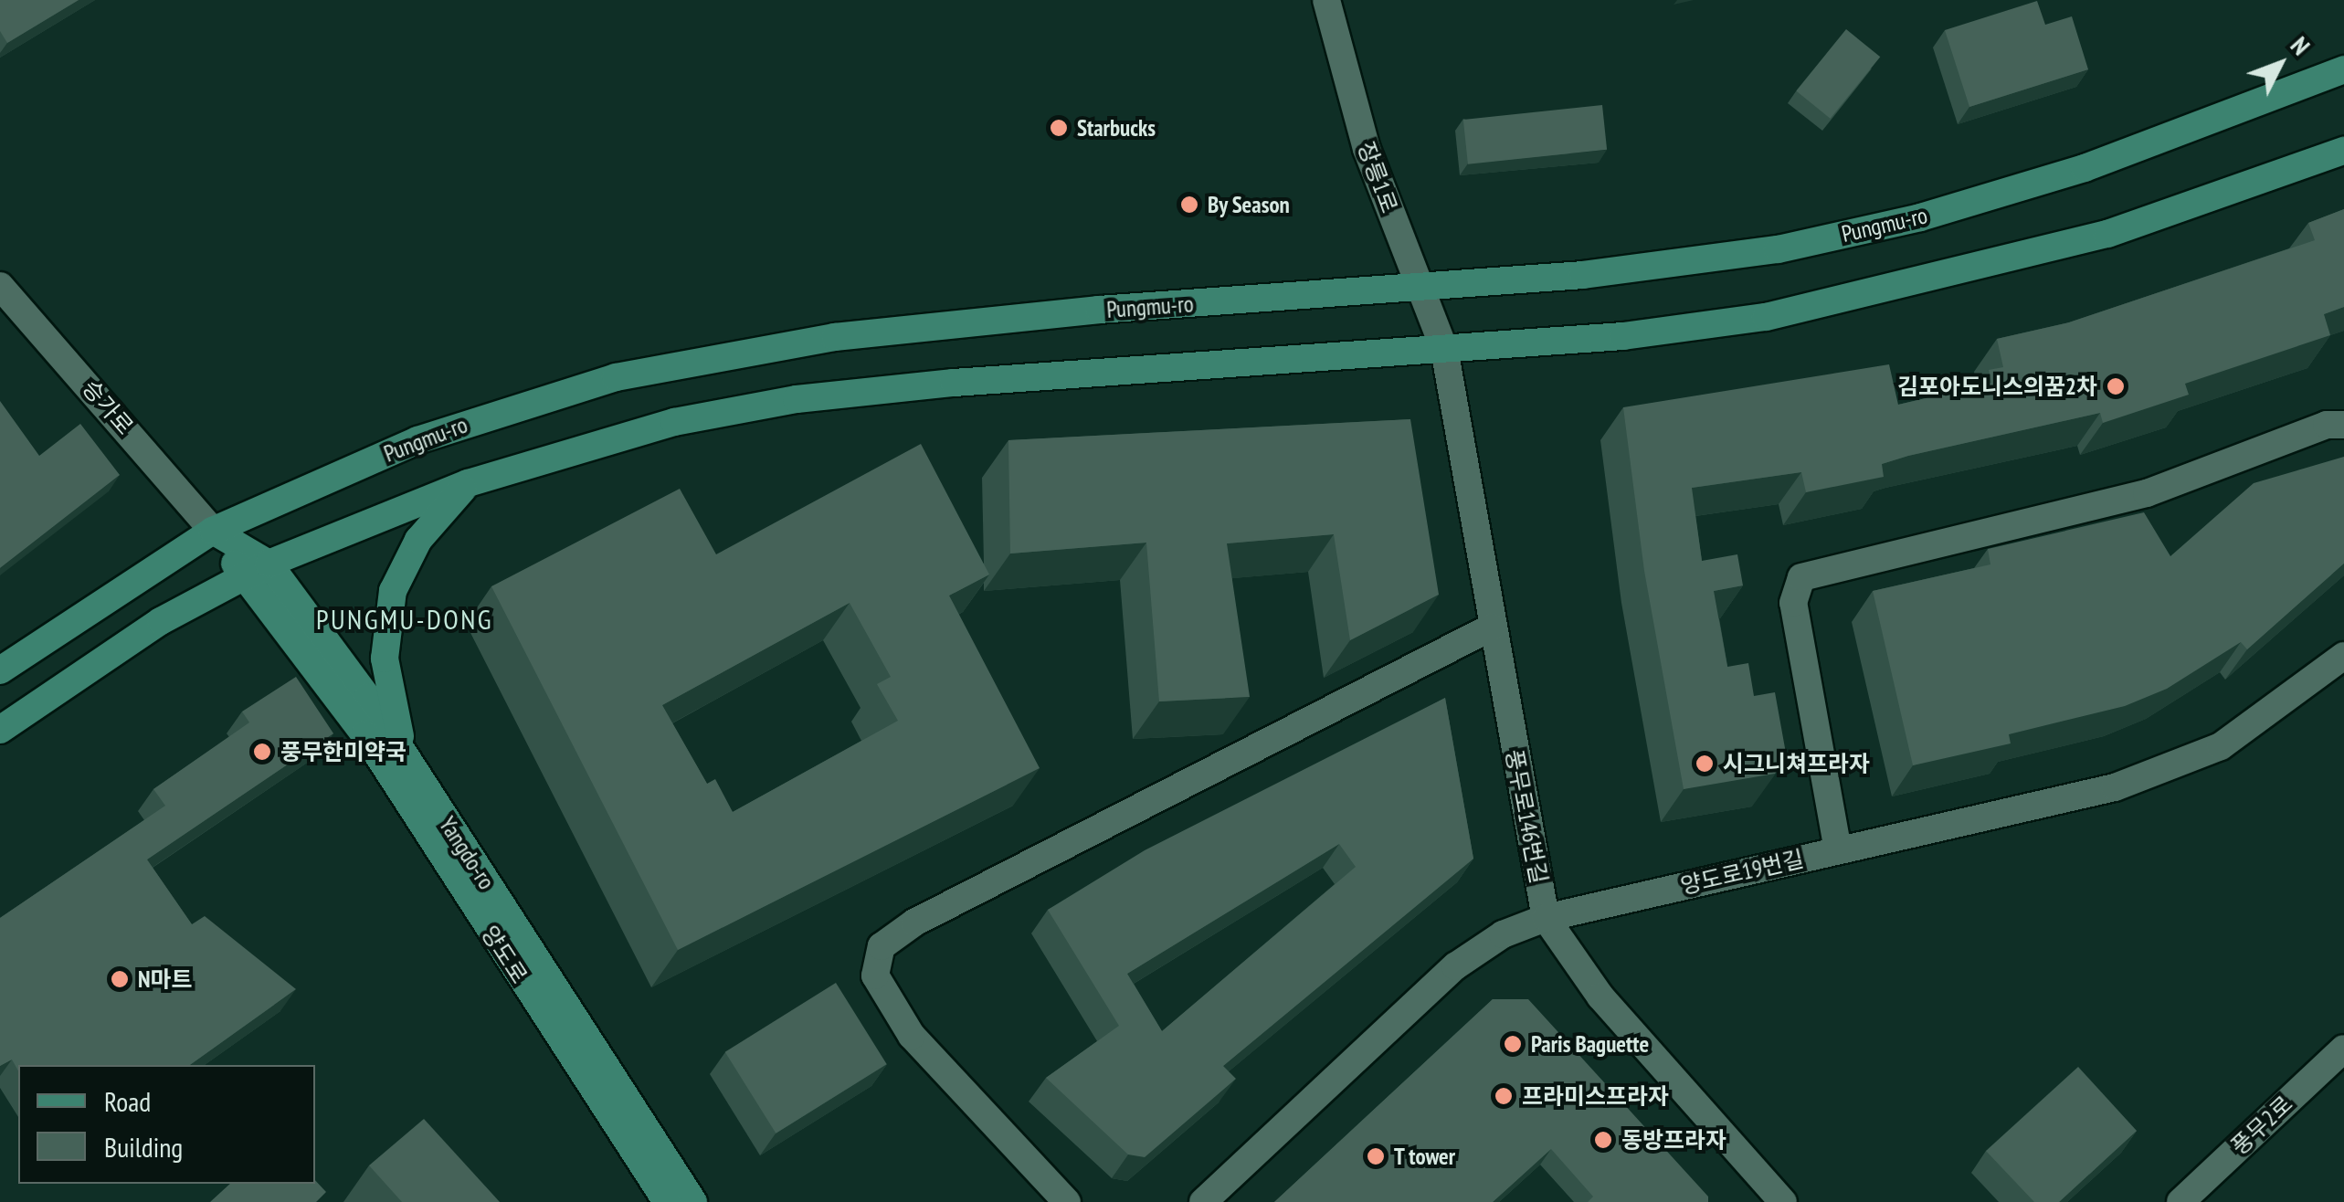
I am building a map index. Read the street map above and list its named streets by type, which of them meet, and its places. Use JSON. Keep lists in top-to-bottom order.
{
  "streets": {
    "street": [
      "장릉1로",
      "Pungmu-ro",
      "승가로",
      "풍무로146번길",
      "Yangdo-ro",
      "양도로19번길",
      "양도로",
      "풍무2로"
    ]
  },
  "crossings": [
    ["장릉1로", "Pungmu-ro"],
    ["장릉1로", "풍무로146번길"],
    ["Pungmu-ro", "승가로"],
    ["Pungmu-ro", "Yangdo-ro"],
    ["Pungmu-ro", "양도로"],
    ["승가로", "Yangdo-ro"],
    ["승가로", "양도로"],
    ["풍무로146번길", "양도로19번길"],
    ["Yangdo-ro", "양도로"]
  ],
  "districts": ["PUNGMU-DONG"],
  "places": [
    "Starbucks",
    "By Season",
    "김포아도니스의꿈2차",
    "풍무한미약국",
    "시그니쳐프라자",
    "N마트",
    "Paris Baguette",
    "프라미스프라자",
    "동방프라자",
    "T tower"
  ],
  "legend": ["Road", "Building"],
  "north": "top right"
}
